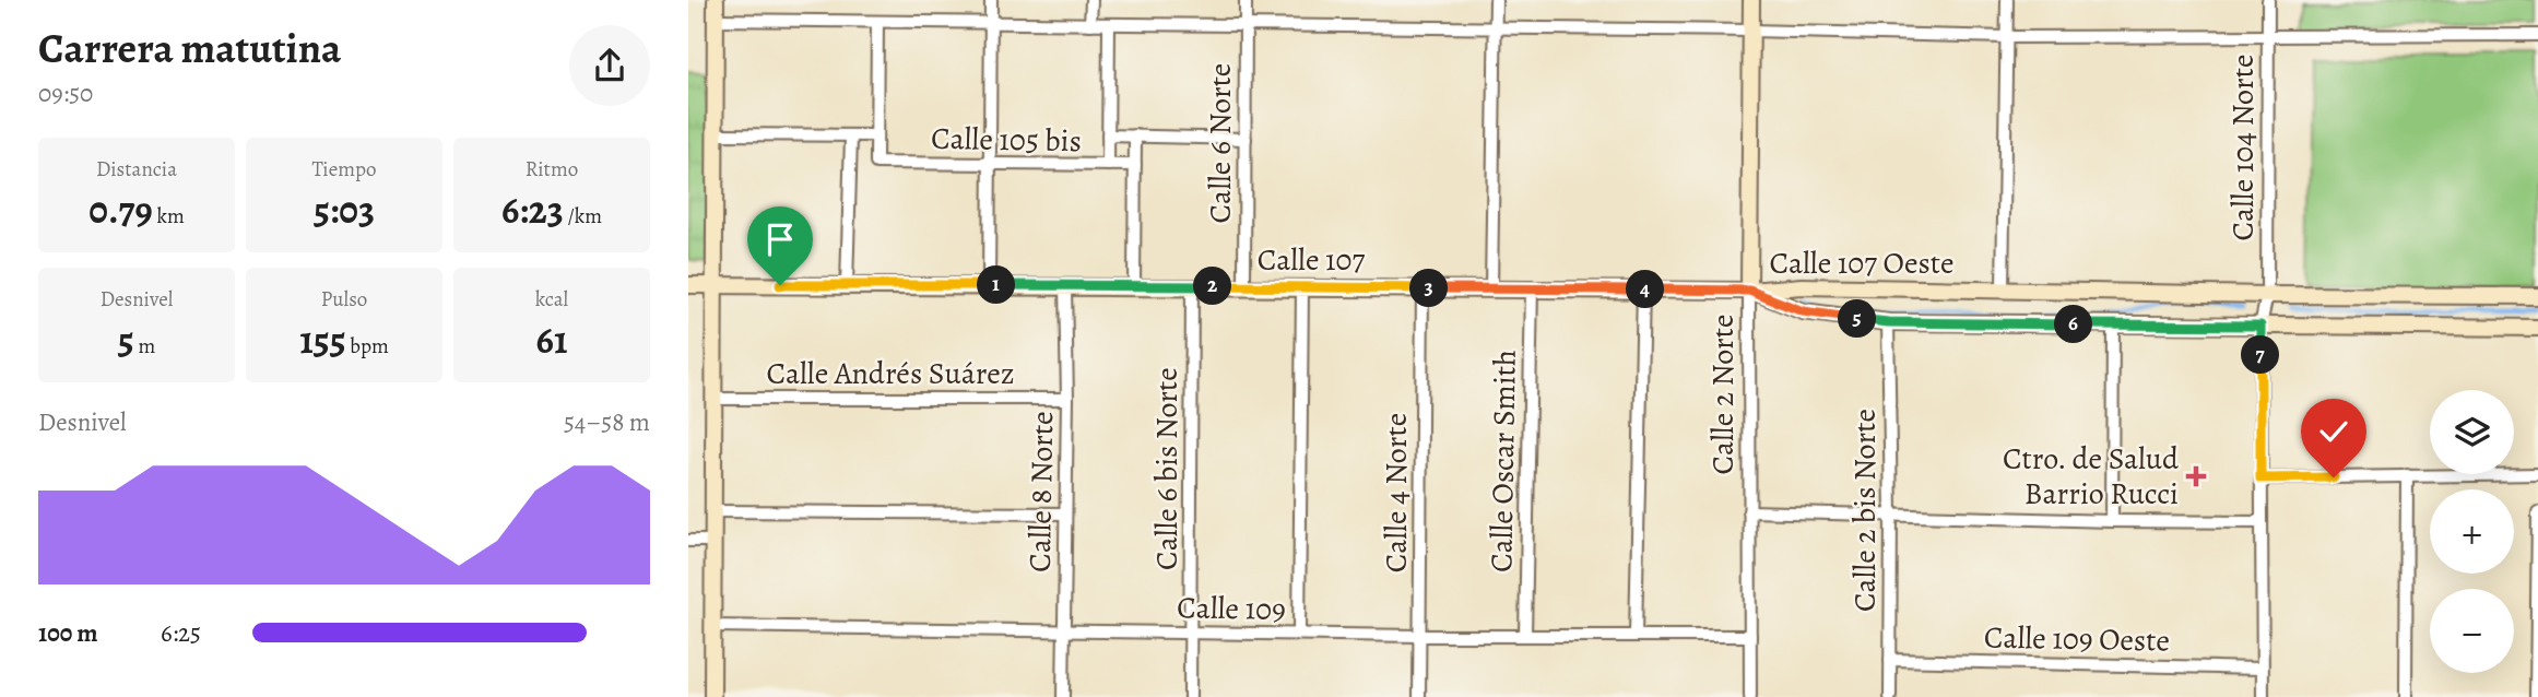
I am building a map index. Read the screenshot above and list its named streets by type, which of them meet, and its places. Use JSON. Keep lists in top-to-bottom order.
{
  "streets": {
    "street": [
      "Calle 105 bis",
      "Calle 6 Norte",
      "Calle 104 Norte",
      "Calle 107",
      "Calle 107 Oeste",
      "Calle Andrés Suárez",
      "Calle 2 Norte",
      "Calle Oscar Smith",
      "Calle 6 bis Norte",
      "Calle 8 Norte",
      "Calle 4 Norte",
      "Calle 2 bis Norte",
      "Calle 109",
      "Calle 109 Oeste"
    ]
  },
  "crossings": [
    ["Calle 105 bis", "Calle 6 Norte"],
    ["Calle 6 Norte", "Calle 107"],
    ["Calle 104 Norte", "Calle 107 Oeste"],
    ["Calle 107", "Calle 107 Oeste"],
    ["Calle 107", "Calle 2 Norte"],
    ["Calle 107", "Calle Oscar Smith"],
    ["Calle 107", "Calle 6 bis Norte"],
    ["Calle 107", "Calle 8 Norte"],
    ["Calle 107", "Calle 4 Norte"],
    ["Calle 107 Oeste", "Calle 2 Norte"],
    ["Calle 107 Oeste", "Calle 2 bis Norte"],
    ["Calle Andrés Suárez", "Calle 8 Norte"],
    ["Calle 2 Norte", "Calle 109"],
    ["Calle Oscar Smith", "Calle 109"],
    ["Calle 6 bis Norte", "Calle 109"],
    ["Calle 8 Norte", "Calle 109"],
    ["Calle 4 Norte", "Calle 109"],
    ["Calle 2 bis Norte", "Calle 109 Oeste"]
  ],
  "places": {
    "health": ["Ctro. de Salud Barrio Rucci"]
  },
  "page": {
    "heading": ["Carrera matutina", "09:50"],
    "stats": [
      ["Distancia", "0.79 km"],
      ["Tiempo", "5:03"],
      ["Ritmo", "6:23 /km"],
      ["Desnivel", "5 m"],
      ["Pulso", "155 bpm"],
      ["kcal", "61"]
    ],
    "pins": [
      "1",
      "2",
      "3",
      "4",
      "5",
      "6",
      "7"
    ],
    "chart": ["Desnivel", "54–58 m"],
    "map_buttons": ["+", "−"],
    "list": [
      {
        "name": "100 m",
        "note": "6:25"
      }
    ]
  }
}
